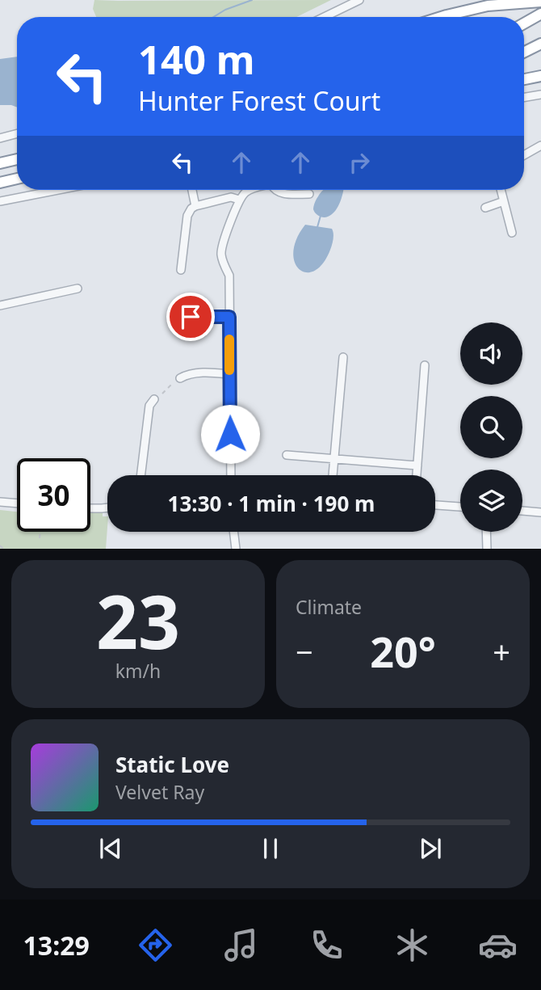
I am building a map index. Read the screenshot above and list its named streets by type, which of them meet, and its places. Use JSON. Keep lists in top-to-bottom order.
{
  "page": {
    "turn": ["140 m", "Hunter Forest Court"],
    "limit": "30",
    "trip": "13:30 · 1 min · 190 m",
    "tile": [
      ["23", "km/h"],
      "Climate"
    ],
    "heat": ["−", "20°", "+"],
    "song": ["Static Love", "Velvet Ray"],
    "tabs": "13:29"
  }
}
